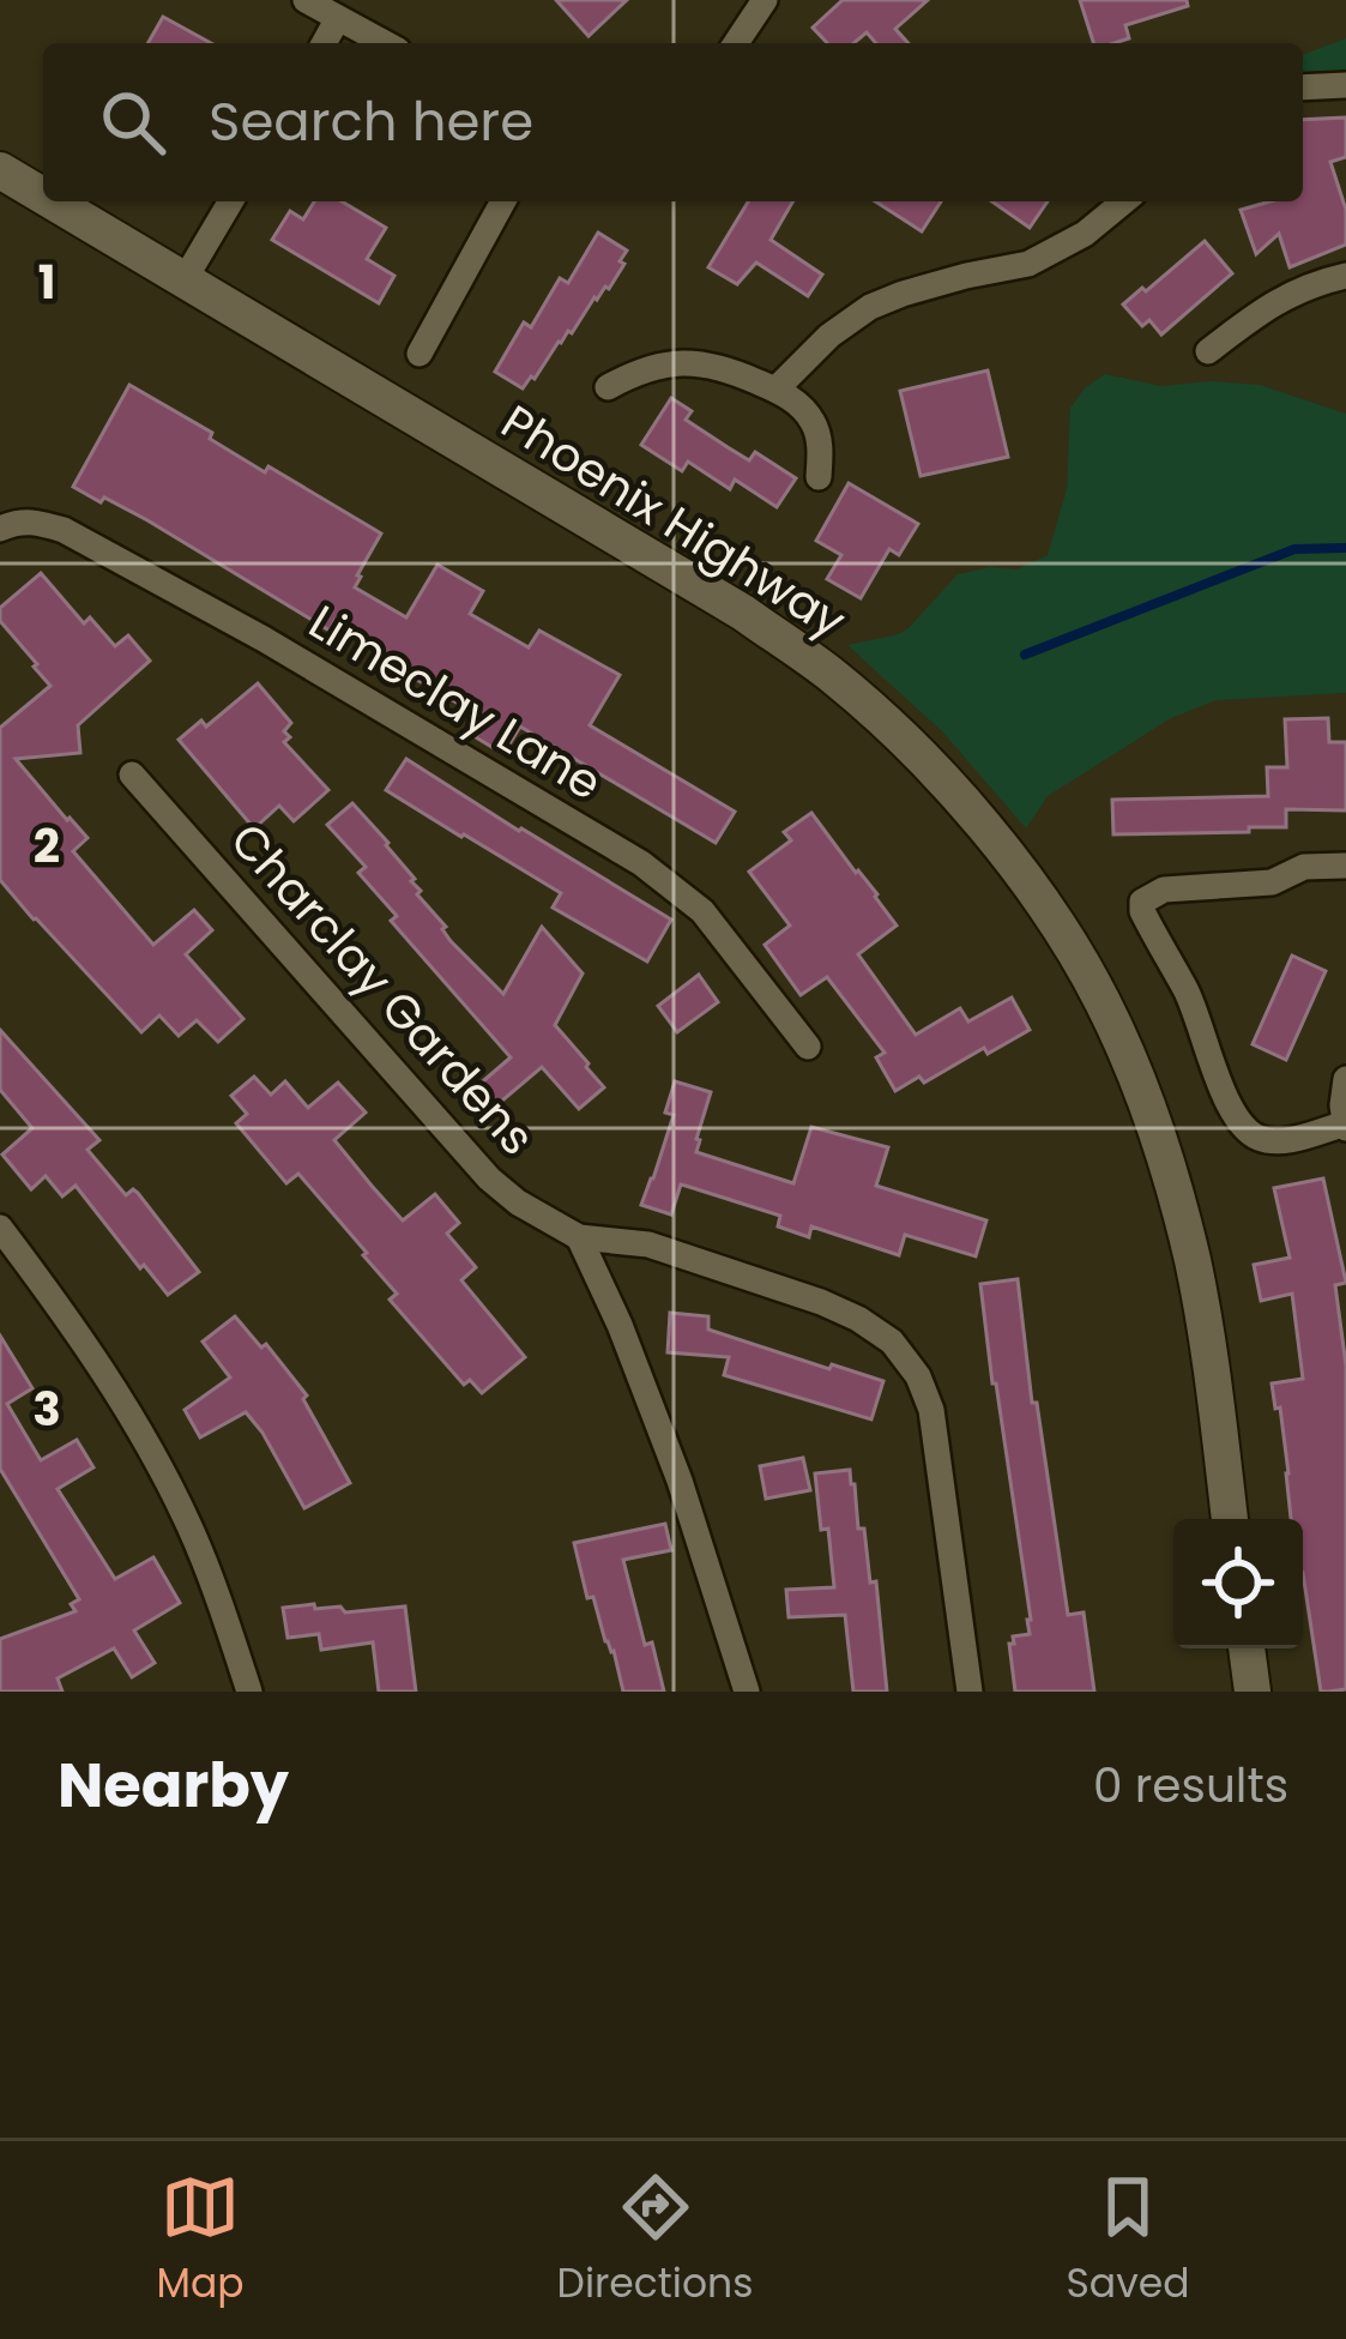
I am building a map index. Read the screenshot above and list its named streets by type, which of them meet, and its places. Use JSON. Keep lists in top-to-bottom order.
{
  "streets": {
    "main road": ["Phoenix Highway"],
    "street": ["Limeclay Lane", "Charclay Gardens"]
  },
  "page": {
    "search": "Search here",
    "heading": ["Nearby", "0 results"],
    "nav": ["Map", "Directions", "Saved"]
  },
  "grid": {
    "rows": ["1", "2", "3"]
  }
}
